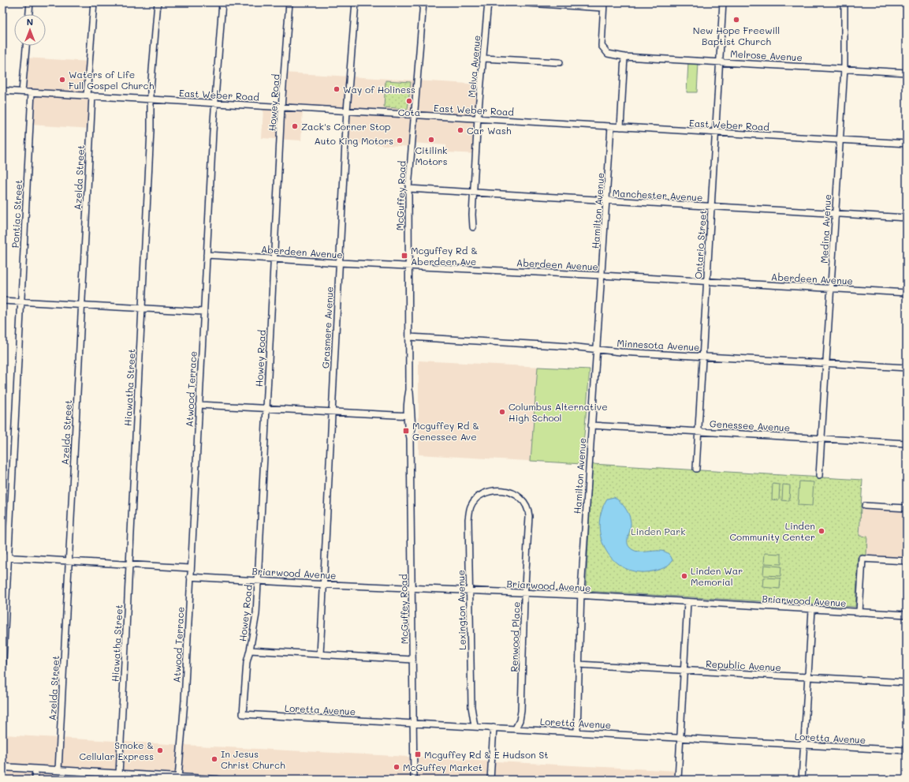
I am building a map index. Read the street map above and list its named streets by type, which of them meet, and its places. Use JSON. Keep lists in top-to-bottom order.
{
  "streets": {
    "street": [
      "Melrose Avenue",
      "Melva Avenue",
      "East Weber Road",
      "Howey Road",
      "Azelda Street",
      "Manchester Avenue",
      "McGuffey Road",
      "Hamilton Avenue",
      "Pontiac Street",
      "Medina Avenue",
      "Ontario Street",
      "Aberdeen Avenue",
      "Grasmere Avenue",
      "Minnesota Avenue",
      "Hiawatha Street",
      "Atwood Terrace",
      "Genessee Avenue",
      "Briarwood Avenue",
      "Lexington Avenue",
      "Renwood Place",
      "Republic Avenue",
      "Loretta Avenue"
    ]
  },
  "crossings": [
    ["Melrose Avenue", "Medina Avenue"],
    ["Melrose Avenue", "Ontario Street"],
    ["Melva Avenue", "East Weber Road"],
    ["Melva Avenue", "Manchester Avenue"],
    ["East Weber Road", "Howey Road"],
    ["East Weber Road", "Azelda Street"],
    ["East Weber Road", "McGuffey Road"],
    ["East Weber Road", "Hamilton Avenue"],
    ["East Weber Road", "Pontiac Street"],
    ["East Weber Road", "Medina Avenue"],
    ["East Weber Road", "Ontario Street"],
    ["East Weber Road", "Grasmere Avenue"],
    ["East Weber Road", "Hiawatha Street"],
    ["East Weber Road", "Atwood Terrace"],
    ["Howey Road", "Aberdeen Avenue"],
    ["Howey Road", "Briarwood Avenue"],
    ["Howey Road", "Loretta Avenue"],
    ["Manchester Avenue", "McGuffey Road"],
    ["Manchester Avenue", "Hamilton Avenue"],
    ["Manchester Avenue", "Medina Avenue"],
    ["Manchester Avenue", "Ontario Street"],
    ["McGuffey Road", "Aberdeen Avenue"],
    ["McGuffey Road", "Minnesota Avenue"],
    ["McGuffey Road", "Briarwood Avenue"],
    ["McGuffey Road", "Loretta Avenue"],
    ["Hamilton Avenue", "Aberdeen Avenue"],
    ["Hamilton Avenue", "Minnesota Avenue"],
    ["Hamilton Avenue", "Genessee Avenue"],
    ["Hamilton Avenue", "Briarwood Avenue"],
    ["Hamilton Avenue", "Republic Avenue"],
    ["Hamilton Avenue", "Loretta Avenue"],
    ["Medina Avenue", "Aberdeen Avenue"],
    ["Medina Avenue", "Minnesota Avenue"],
    ["Medina Avenue", "Genessee Avenue"],
    ["Ontario Street", "Aberdeen Avenue"],
    ["Ontario Street", "Minnesota Avenue"],
    ["Ontario Street", "Genessee Avenue"],
    ["Aberdeen Avenue", "Grasmere Avenue"],
    ["Aberdeen Avenue", "Atwood Terrace"],
    ["Grasmere Avenue", "Briarwood Avenue"],
    ["Atwood Terrace", "Briarwood Avenue"],
    ["Briarwood Avenue", "Lexington Avenue"],
    ["Briarwood Avenue", "Renwood Place"],
    ["Lexington Avenue", "Renwood Place"],
    ["Lexington Avenue", "Loretta Avenue"],
    ["Renwood Place", "Loretta Avenue"]
  ],
  "parks": ["Linden Park"],
  "places": {
    "other": [
      "New Hope Freewill Baptist Church",
      "Waters of Life Full Gospel Church",
      "Way of Holiness",
      "Cota",
      "Zack's Corner Stop",
      "Car Wash",
      "Citilink Motors",
      "Auto King Motors",
      "Columbus Alternative High School",
      "Linden Community Center",
      "Linden War Memorial",
      "Smoke & Cellular Express",
      "In Jesus Christ Church",
      "McGuffey Market"
    ],
    "transit": ["Mcguffey Rd & Aberdeen Ave", "Mcguffey Rd & Genessee Ave", "Mcguffey Rd & E Hudson St"]
  },
  "north": "top"
}
